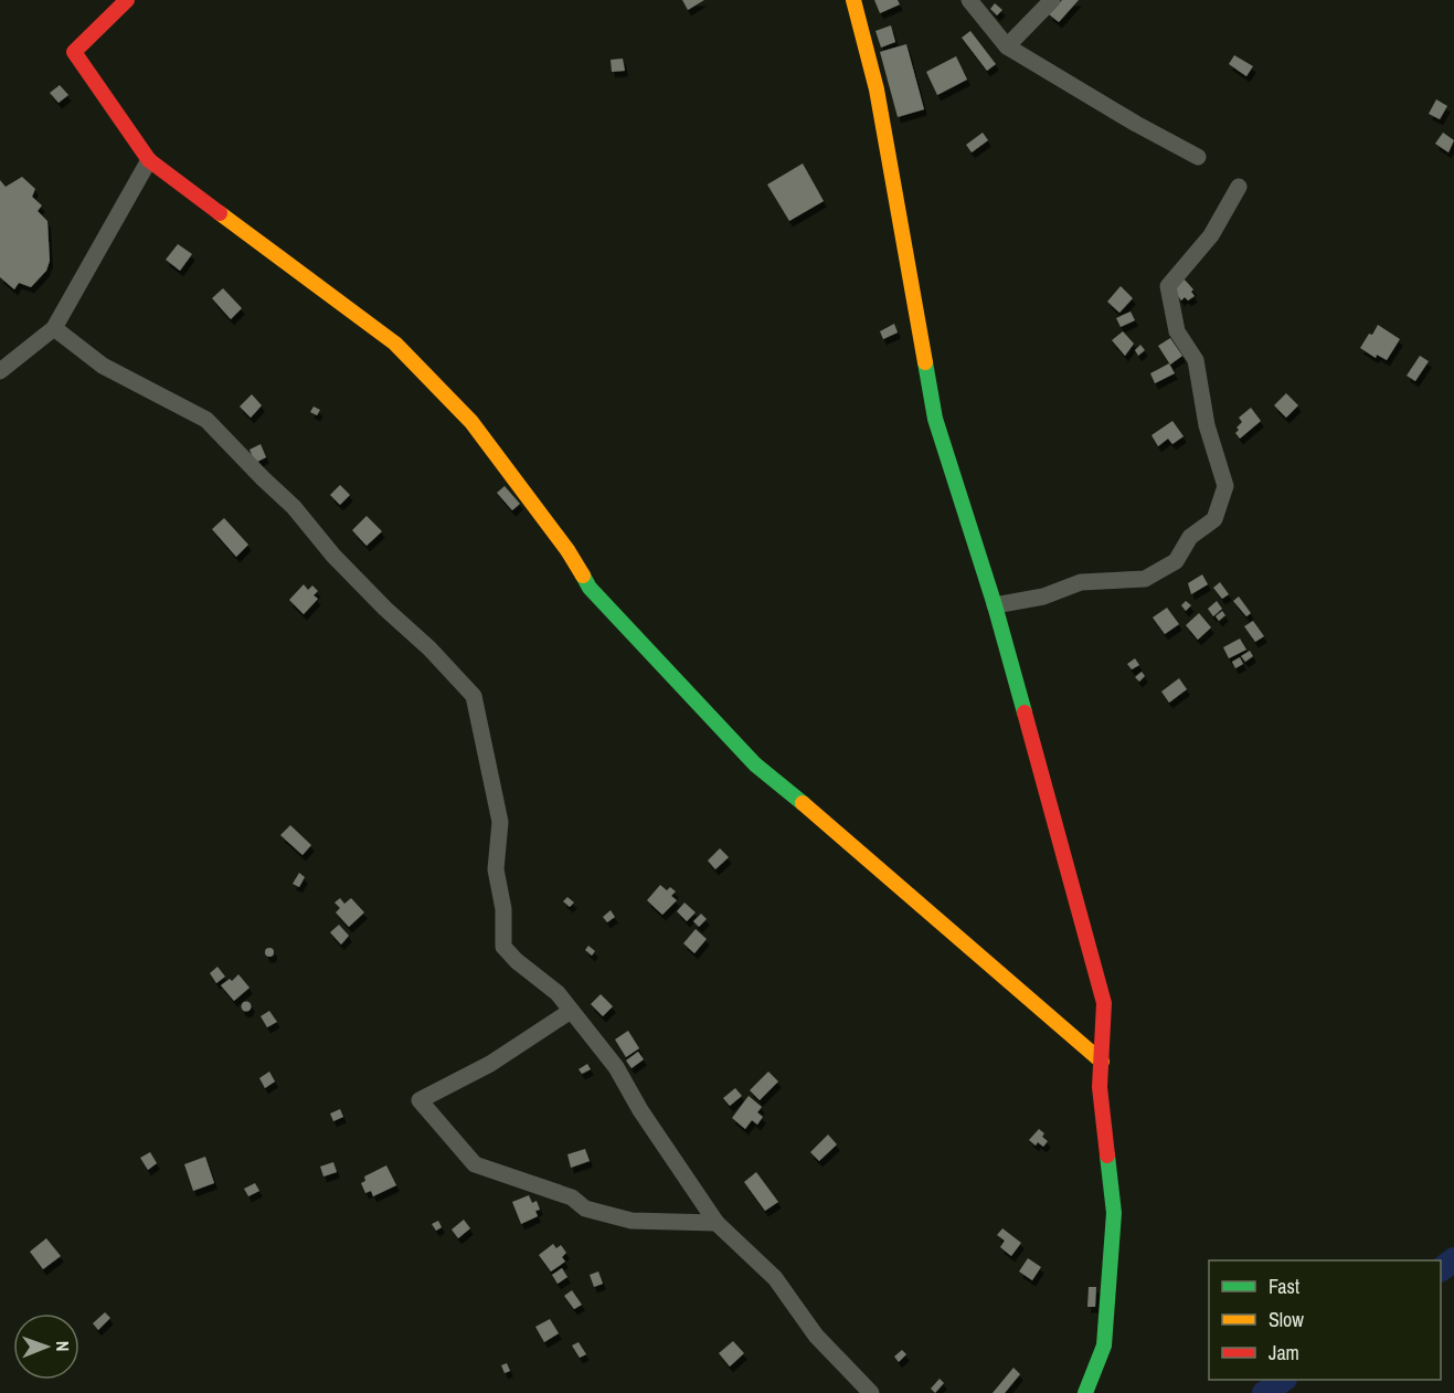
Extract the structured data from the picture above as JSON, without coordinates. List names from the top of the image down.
{
  "legend": ["Fast", "Slow", "Jam"],
  "north": "right"
}
